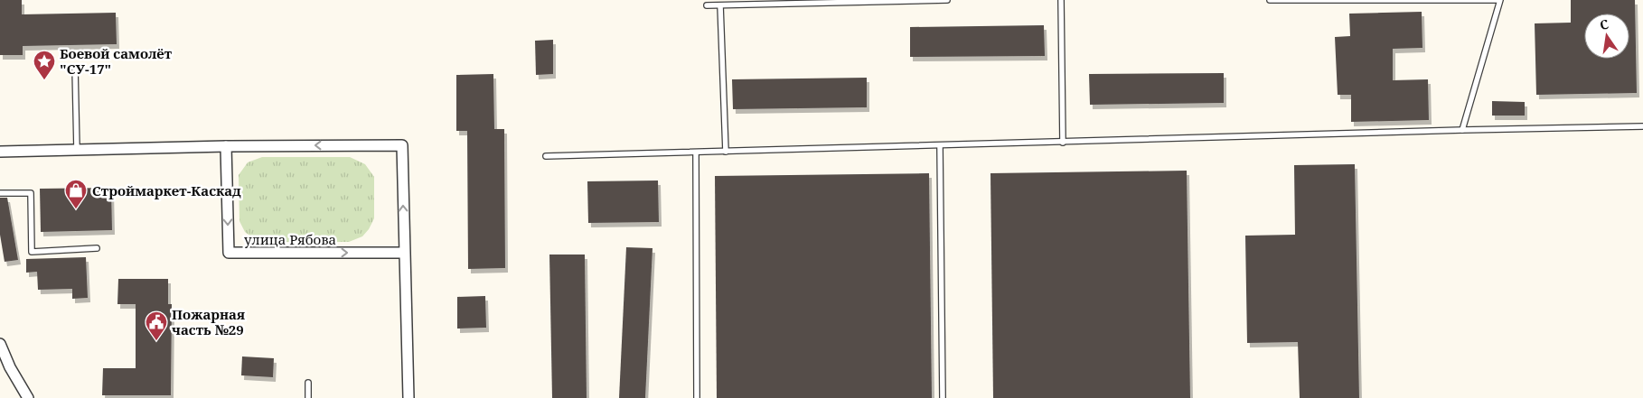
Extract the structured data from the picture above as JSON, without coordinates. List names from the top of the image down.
{
  "streets": {
    "street": ["улица Рябова"]
  },
  "places": {
    "place": ["Боевой самолёт \"СУ-17\""],
    "shop": ["Строймаркет-Каскад"],
    "public building": ["Пожарная часть №29"]
  },
  "north": "top"
}
